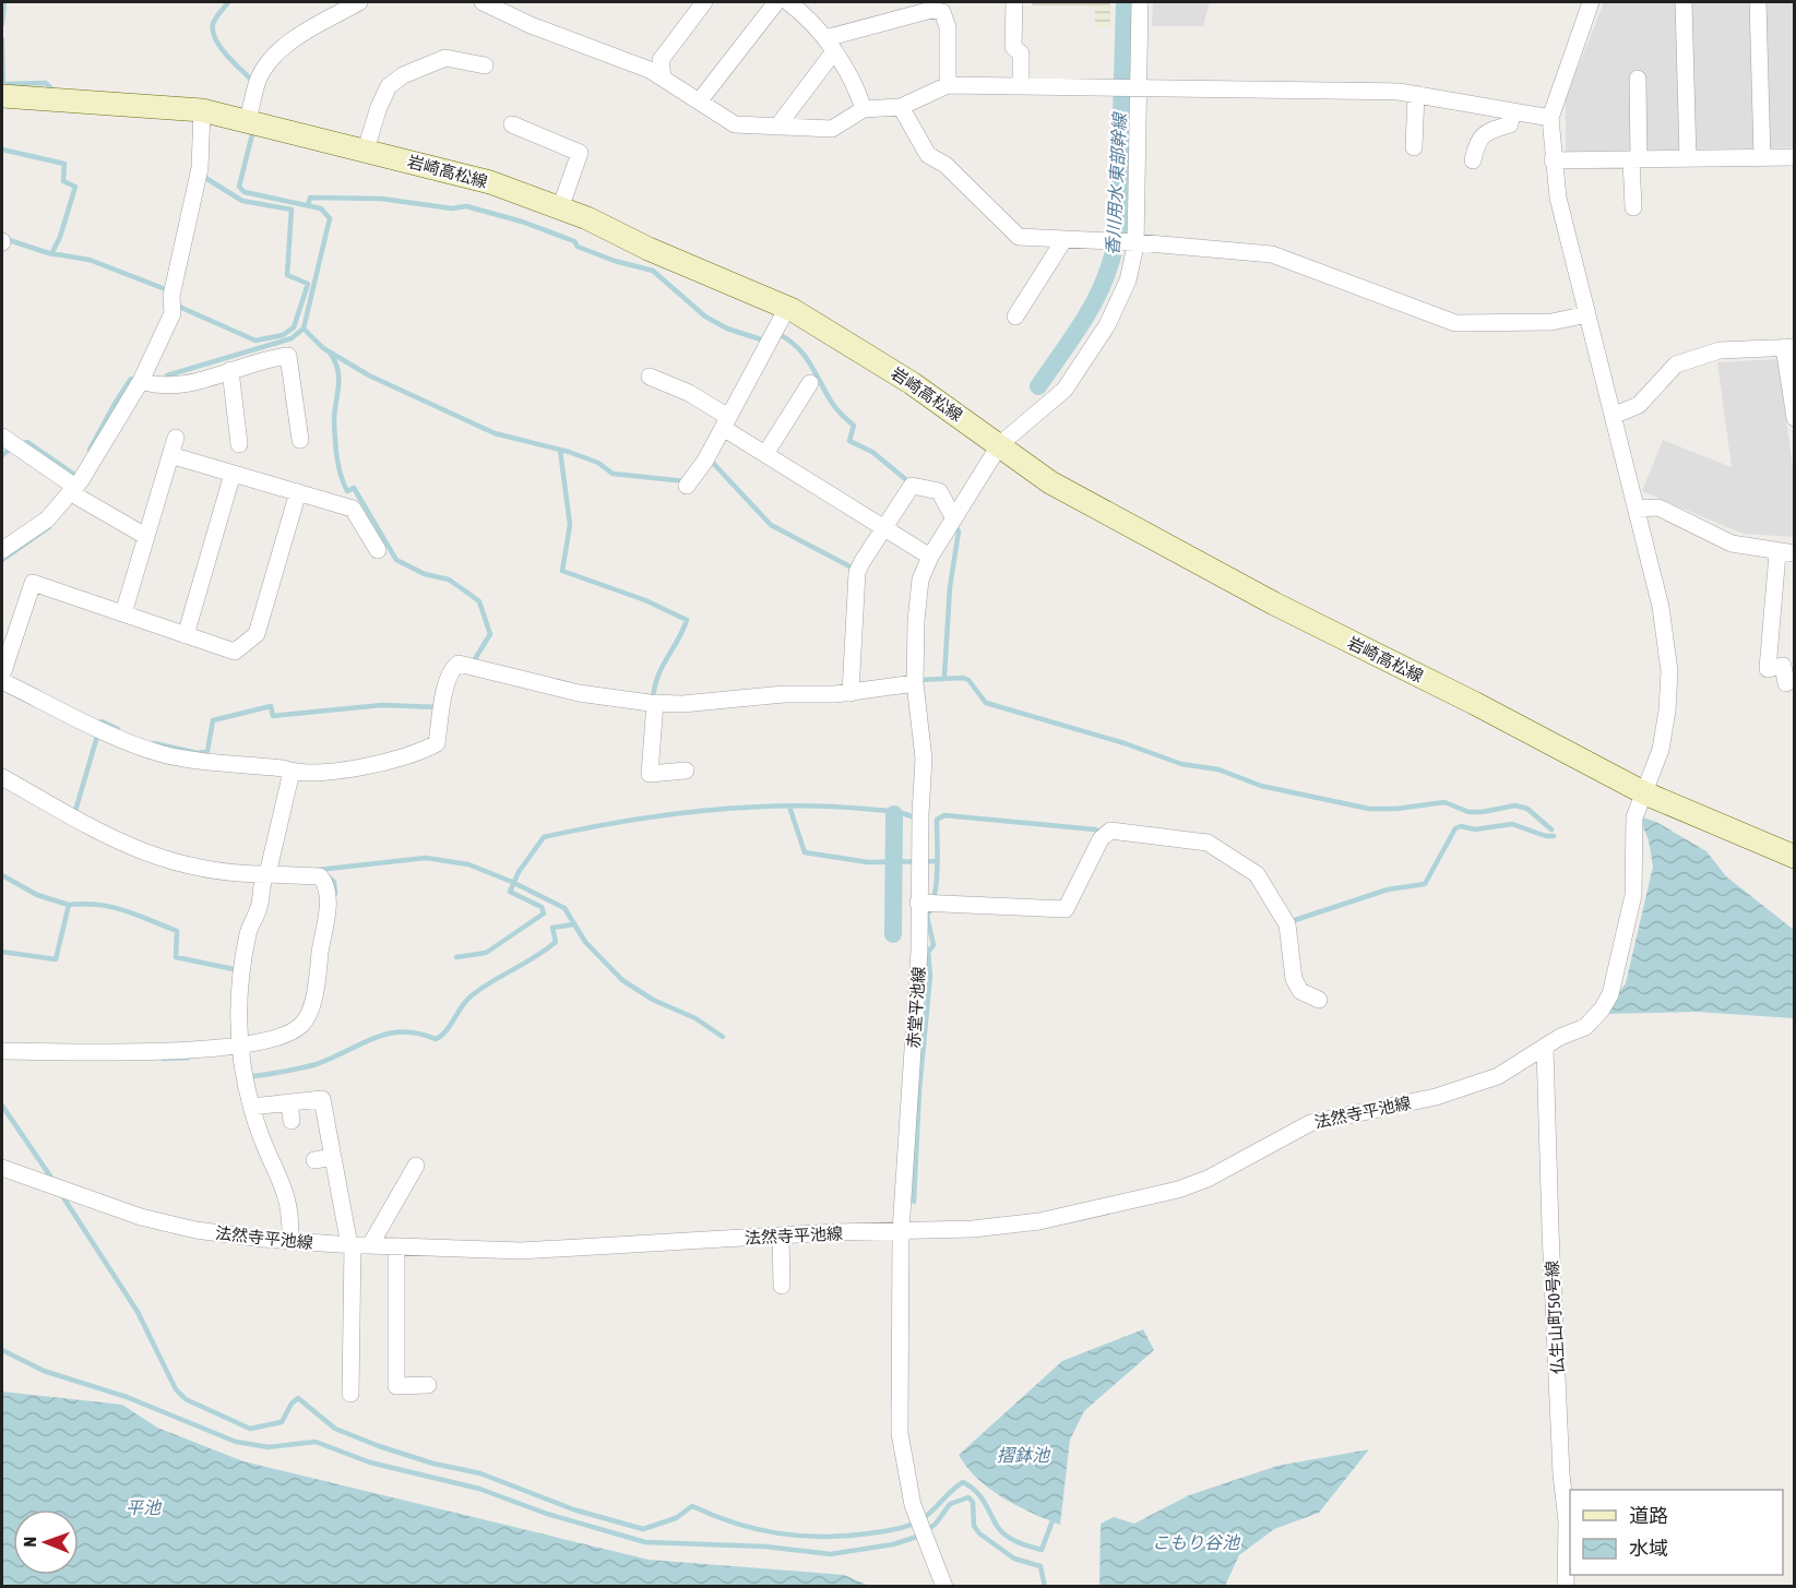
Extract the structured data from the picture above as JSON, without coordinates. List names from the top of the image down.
{
  "streets": {
    "main road": ["岩崎高松線"],
    "street": ["赤堂平池線", "法然寺平池線", "仏生山町50号線"]
  },
  "crossings": [
    ["岩崎高松線", "赤堂平池線"],
    ["岩崎高松線", "法然寺平池線"],
    ["赤堂平池線", "法然寺平池線"],
    ["法然寺平池線", "仏生山町50号線"]
  ],
  "water": [
    "香川用水 東部幹線",
    "摺鉢池",
    "平池",
    "こもり谷池"
  ],
  "legend": ["道路", "水域"],
  "north": "left"
}
